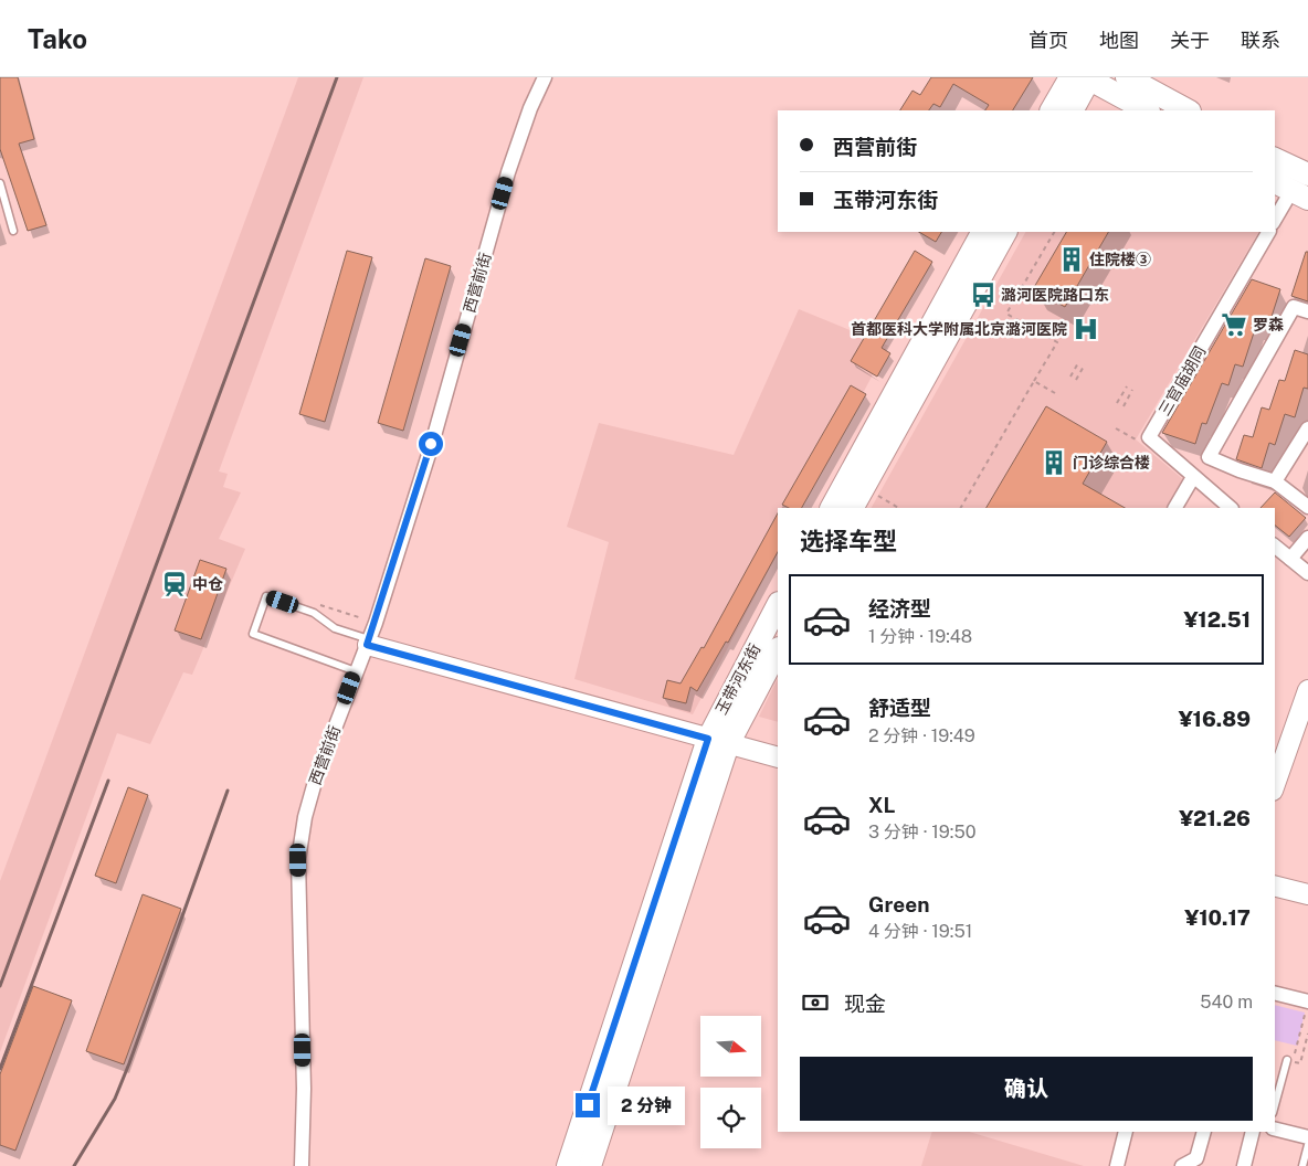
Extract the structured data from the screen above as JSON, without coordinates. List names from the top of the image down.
{
  "streets": {
    "main road": ["玉带河东街"],
    "street": ["西营前街", "三官庙胡同"]
  },
  "places": {
    "building": ["住院楼③", "门诊综合楼"],
    "bus stop": ["潞河医院路口东"],
    "supermarket": ["罗森"],
    "hospital": ["首都医科大学附属北京潞河医院"],
    "station": ["中仓"]
  },
  "north": "right",
  "page": {
    "header": "Tako",
    "nav": [
      "首页",
      "地图",
      "关于",
      "联系"
    ],
    "banner": ["西营前街", "玉带河东街"],
    "heading": "选择车型",
    "list": [
      {
        "name": "经济型",
        "note": "1 分钟 · 19:48",
        "value": "¥12.51"
      },
      {
        "name": "舒适型",
        "note": "2 分钟 · 19:49",
        "value": "¥16.89"
      },
      {
        "name": "XL",
        "note": "3 分钟 · 19:50",
        "value": "¥21.26"
      },
      {
        "name": "Green",
        "note": "4 分钟 · 19:51",
        "value": "¥10.17"
      }
    ],
    "pay": ["现金", "540 m"],
    "buttons": "确认",
    "bubble": "2 分钟"
  }
}
